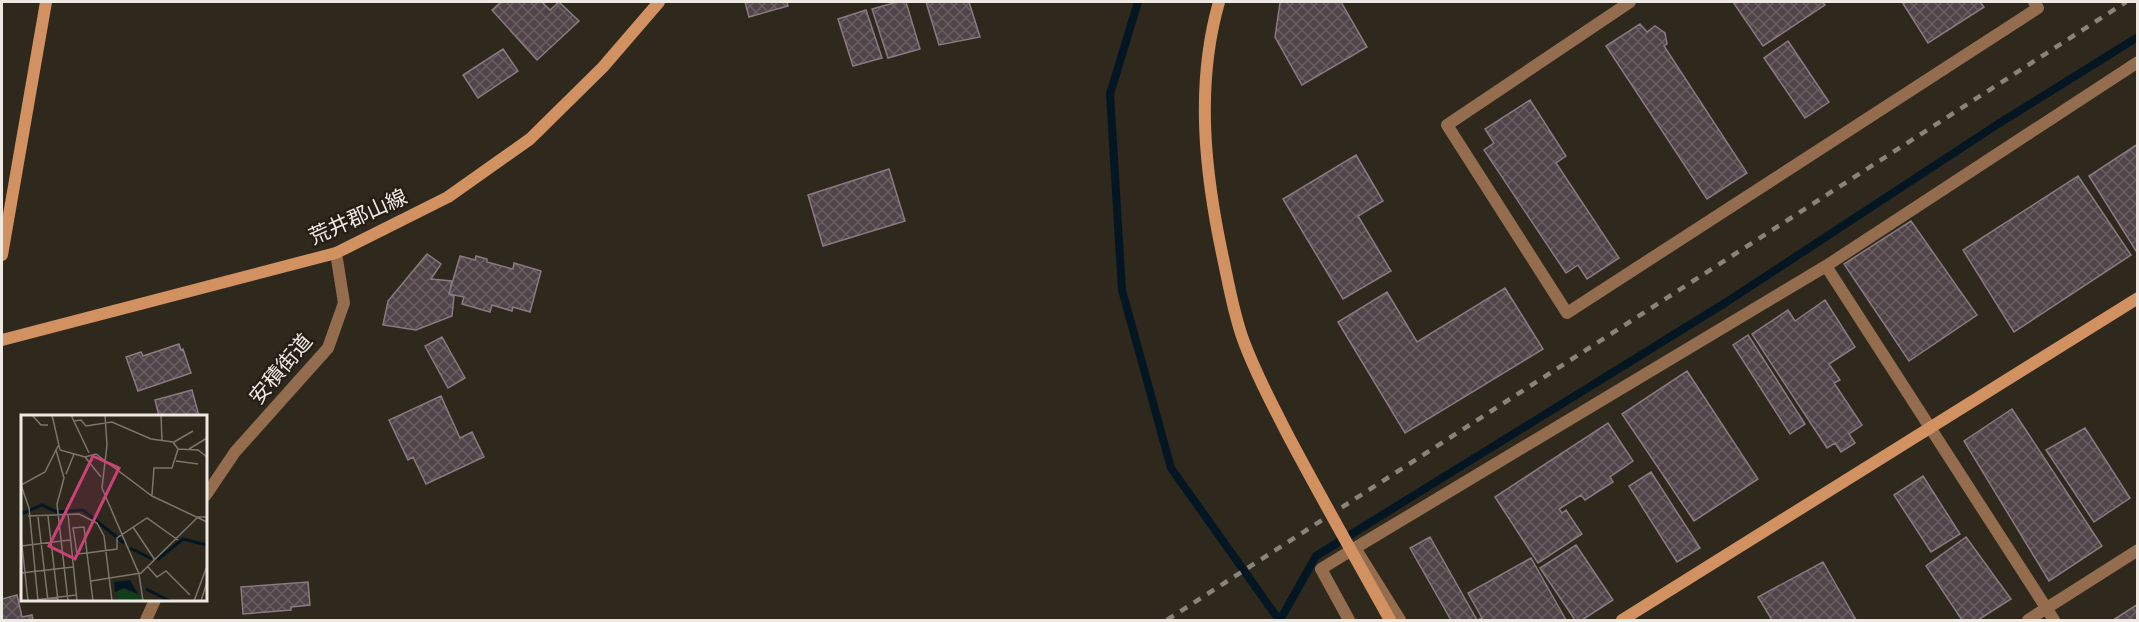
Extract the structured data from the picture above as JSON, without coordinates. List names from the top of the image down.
{
  "streets": {
    "street": ["荒井郡山線", "安積街道"]
  },
  "crossings": [
    ["荒井郡山線", "安積街道"]
  ]
}
